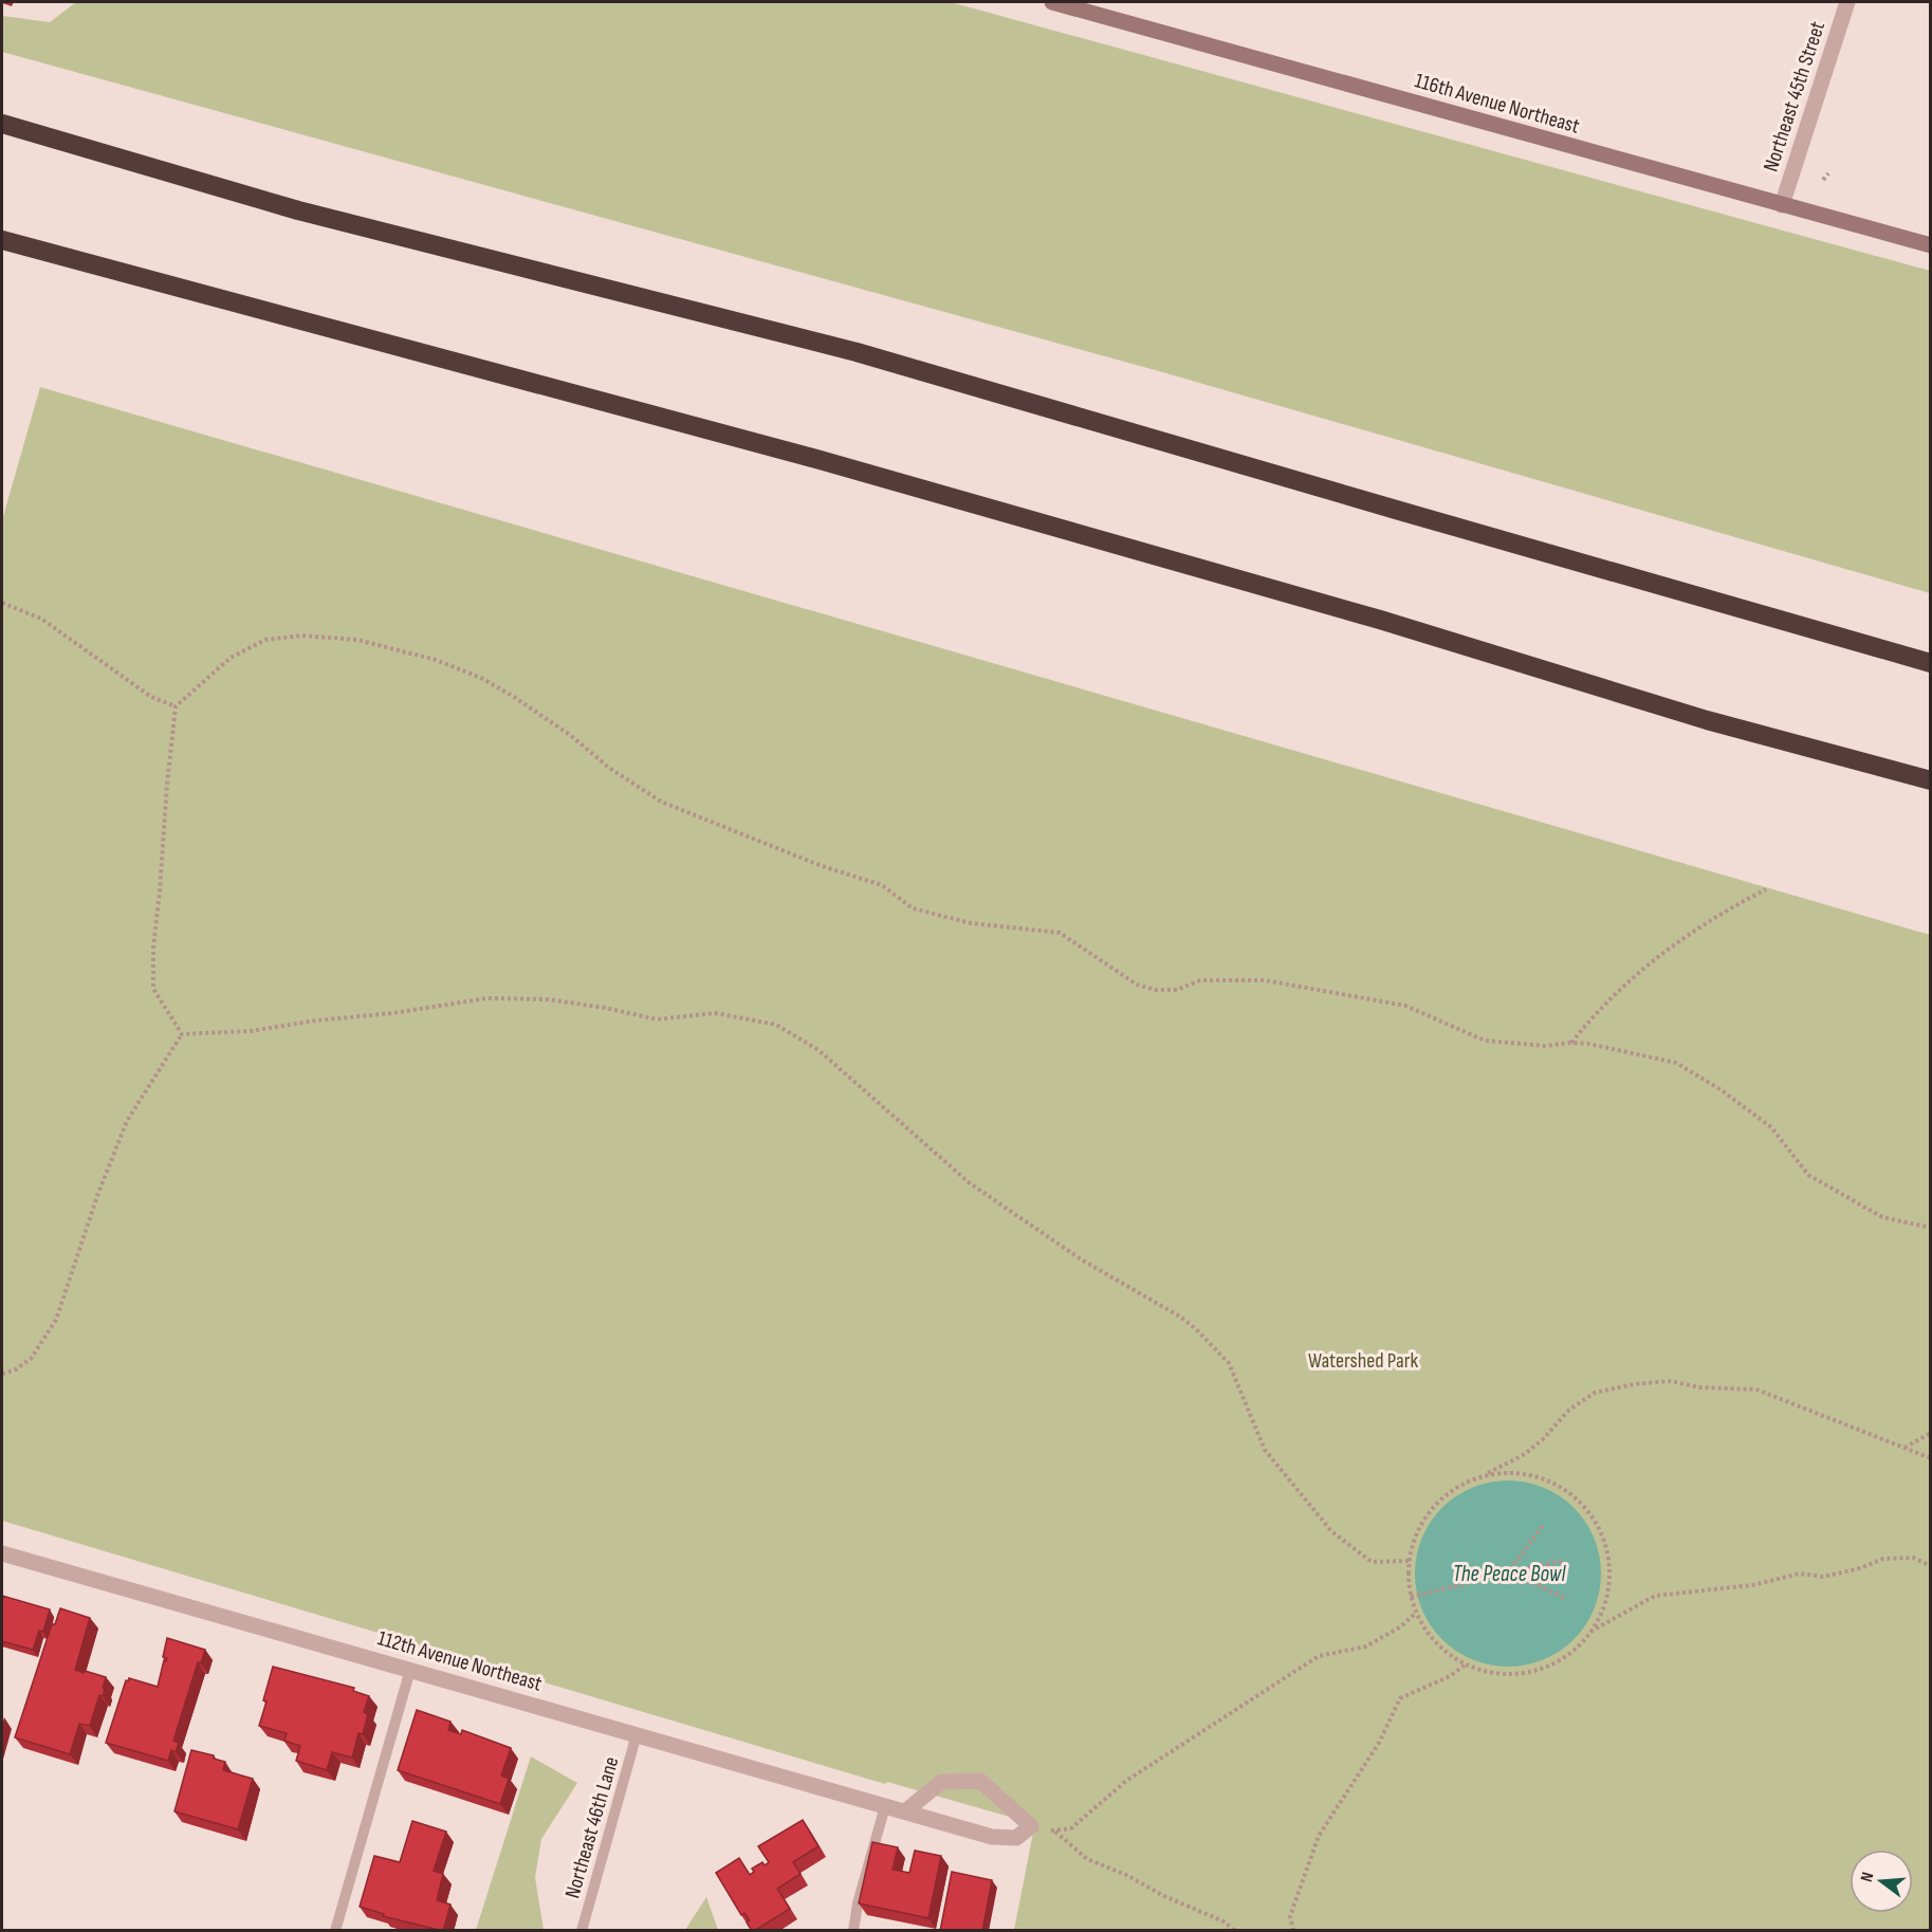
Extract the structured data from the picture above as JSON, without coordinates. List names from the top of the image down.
{
  "streets": {
    "street": ["Northeast 45th Street", "116th Avenue Northeast", "112th Avenue Northeast"],
    "lane": ["Northeast 46th Lane"]
  },
  "crossings": [
    ["Northeast 45th Street", "116th Avenue Northeast"],
    ["112th Avenue Northeast", "Northeast 46th Lane"]
  ],
  "water": ["The Peace Bowl"],
  "parks": ["Watershed Park"],
  "north": "left"
}
